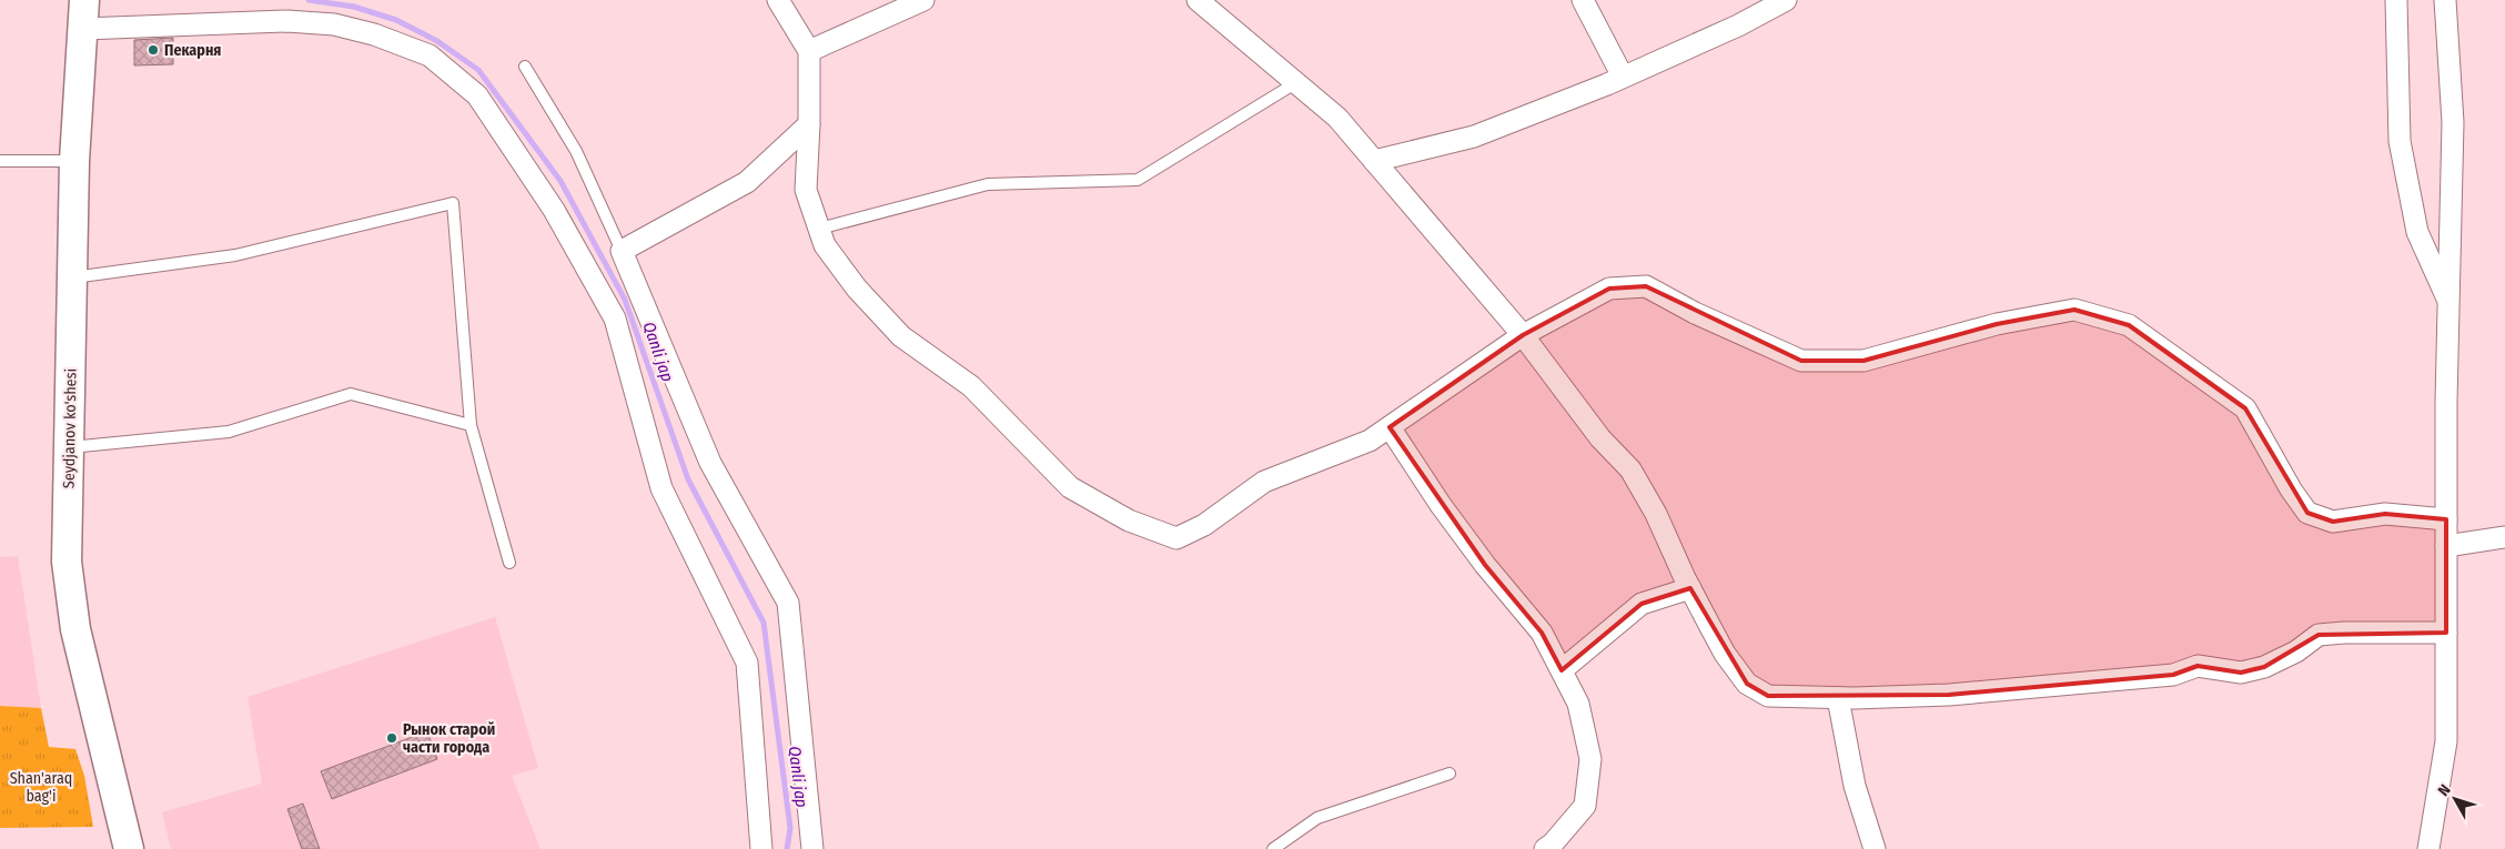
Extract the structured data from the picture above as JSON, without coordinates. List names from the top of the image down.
{
  "streets": {
    "main road": ["Seydjanov ko'shesi"]
  },
  "water": ["Qanli jap"],
  "parks": ["Shan'araq bag'i"],
  "places": ["Пекарня", "Рынок старой части города"],
  "north": "top left"
}
